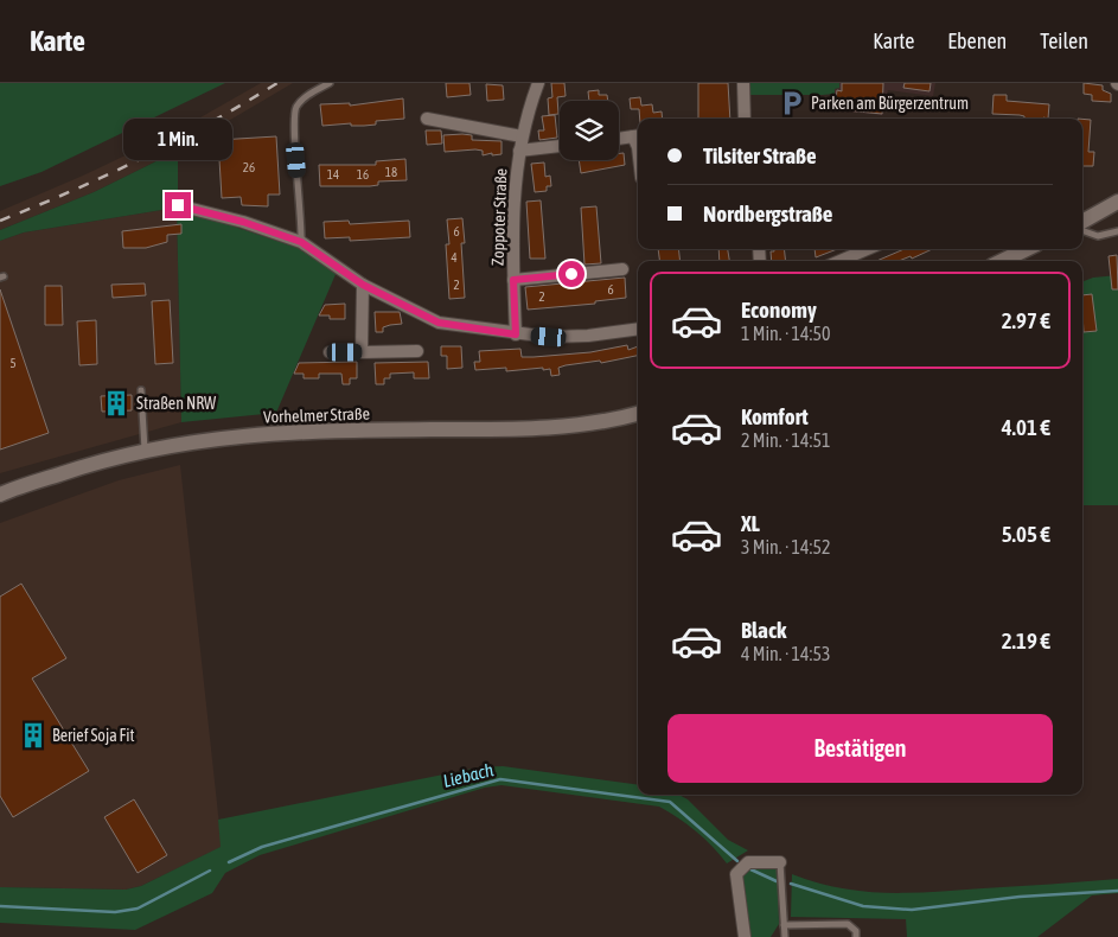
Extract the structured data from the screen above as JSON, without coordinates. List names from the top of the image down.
{
  "streets": {
    "main road": ["Vorhelmer Straße"],
    "street": ["Zoppoter Straße"]
  },
  "water": ["Liebach"],
  "places": {
    "parking": ["Parken am Bürgerzentrum"],
    "building": ["Straßen NRW", "Berief Soja Fit"]
  },
  "house_numbers": [
    "26",
    "18",
    "14",
    "16",
    "6",
    "4",
    "2",
    "6",
    "2",
    "5"
  ],
  "page": {
    "header": "Karte",
    "nav": ["Karte", "Ebenen", "Teilen"],
    "bubble": "1 Min.",
    "banner": ["Tilsiter Straße", "Nordbergstraße"],
    "list": [
      {
        "name": "Economy",
        "note": "1 Min. · 14:50",
        "value": "2.97 €"
      },
      {
        "name": "Komfort",
        "note": "2 Min. · 14:51",
        "value": "4.01 €"
      },
      {
        "name": "XL",
        "note": "3 Min. · 14:52",
        "value": "5.05 €"
      },
      {
        "name": "Black",
        "note": "4 Min. · 14:53",
        "value": "2.19 €"
      }
    ],
    "buttons": "Bestätigen"
  }
}
